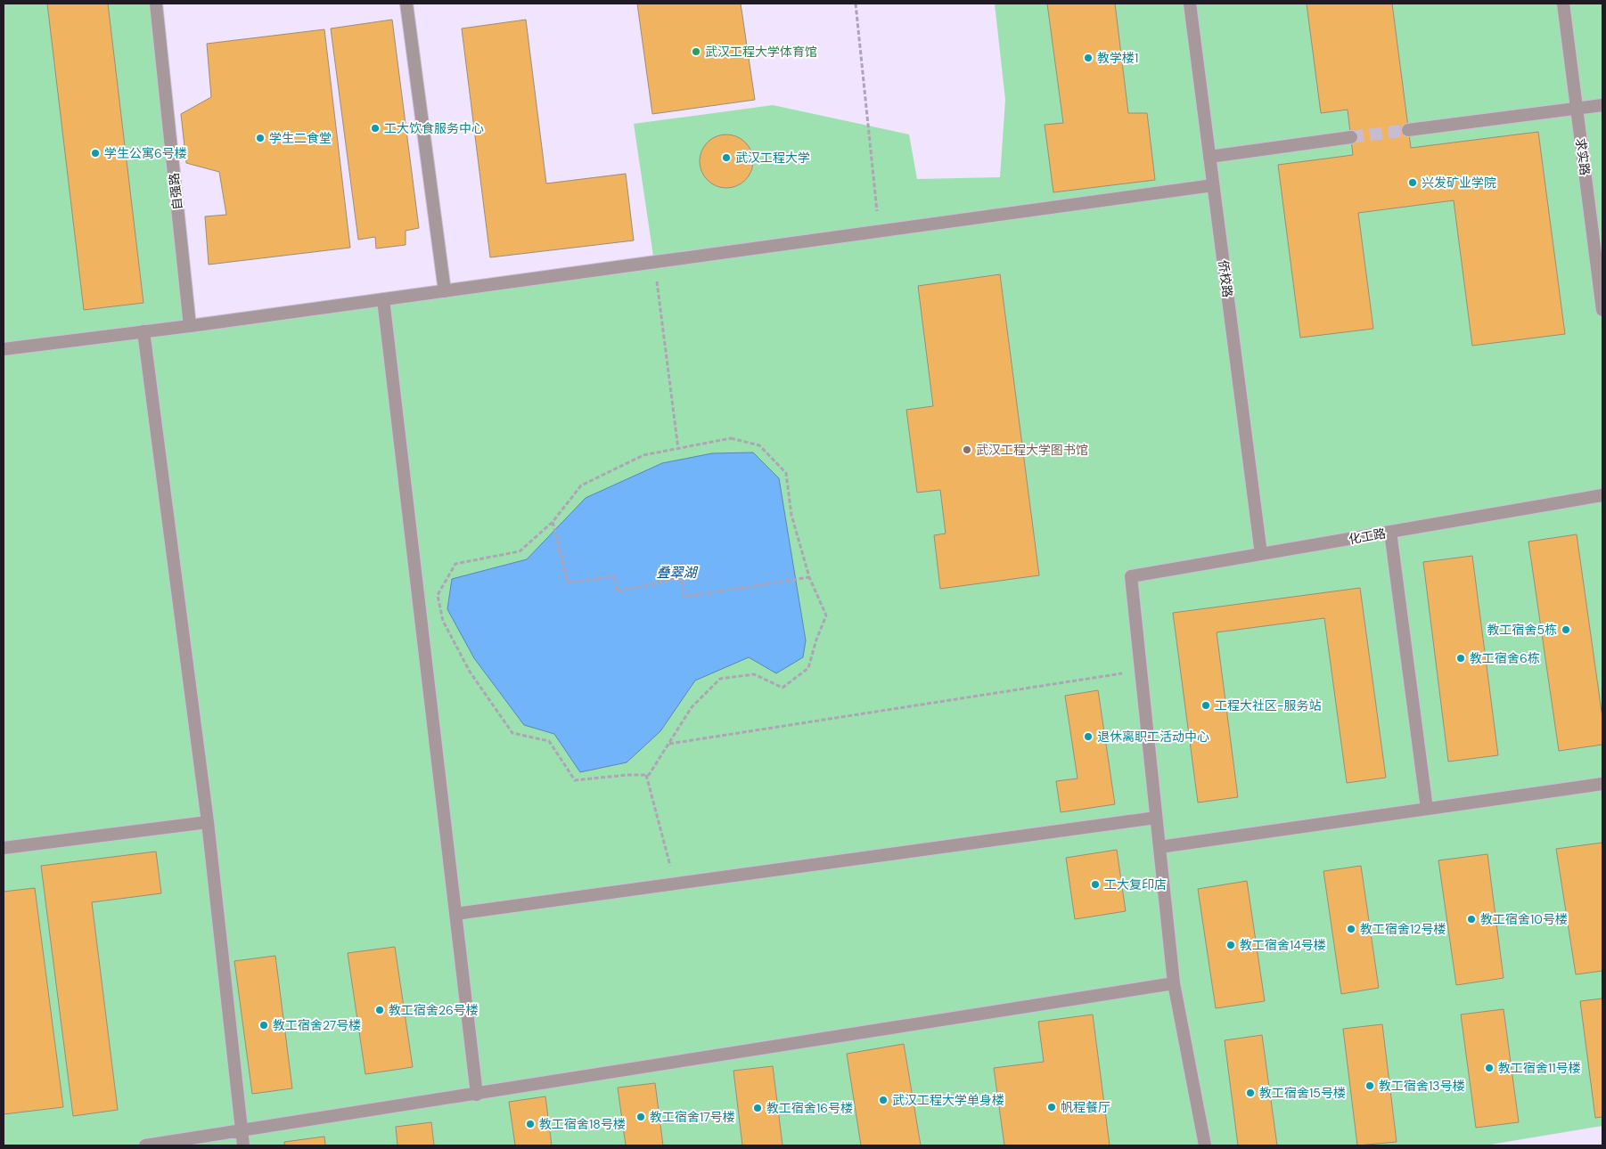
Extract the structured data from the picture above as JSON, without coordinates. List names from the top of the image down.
{
  "streets": {
    "street": [
      "求实路",
      "自强路",
      "侨校路",
      "化工路"
    ]
  },
  "crossings": [
    ["侨校路", "化工路"]
  ],
  "water": ["叠翠湖"],
  "places": [
    "武汉工程大学体育馆",
    "教学楼1",
    "工大饮食服务中心",
    "学生二食堂",
    "学生公寓6号楼",
    "武汉工程大学",
    "兴发矿业学院",
    "武汉工程大学图书馆",
    "教工宿舍5栋",
    "教工宿舍6栋",
    "工程大社区-服务站",
    "退休离职工活动中心",
    "工大复印店",
    "教工宿舍10号楼",
    "教工宿舍12号楼",
    "教工宿舍14号楼",
    "教工宿舍26号楼",
    "教工宿舍27号楼",
    "教工宿舍11号楼",
    "教工宿舍13号楼",
    "教工宿舍15号楼",
    "武汉工程大学单身楼",
    "帆程餐厅",
    "教工宿舍16号楼",
    "教工宿舍17号楼",
    "教工宿舍18号楼"
  ]
}
